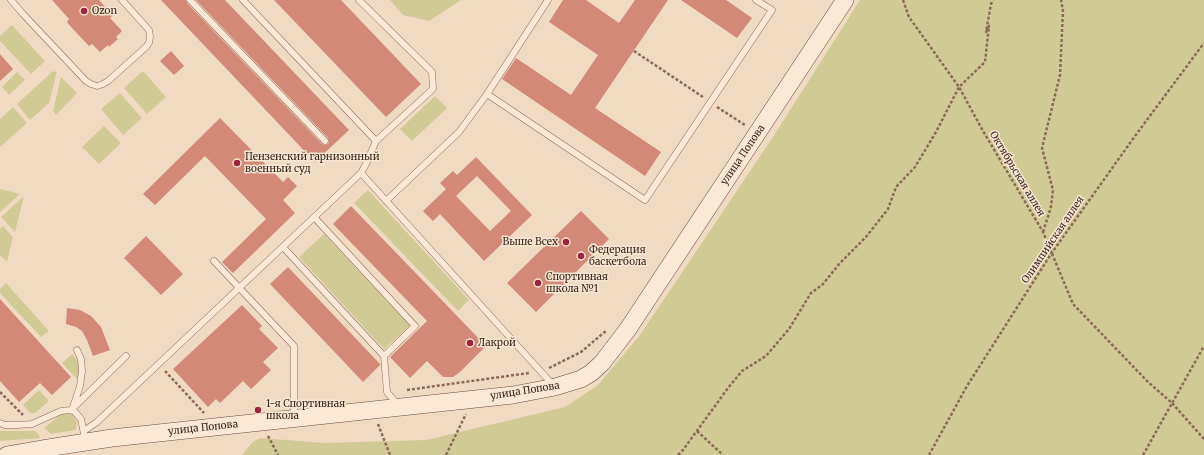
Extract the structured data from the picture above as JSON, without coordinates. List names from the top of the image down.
{
  "streets": {
    "street": ["улица Попова"],
    "path": ["Октябрьская аллея", "Олимпийская аллея"]
  },
  "crossings": [
    ["Октябрьская аллея", "Олимпийская аллея"]
  ],
  "places": [
    "Ozon",
    "Пензенский гарнизонный военный суд",
    "Выше Всех",
    "Федерация баскетбола",
    "Спортивная школа №1",
    "Лакрой",
    "1-я Спортивная школа"
  ]
}
